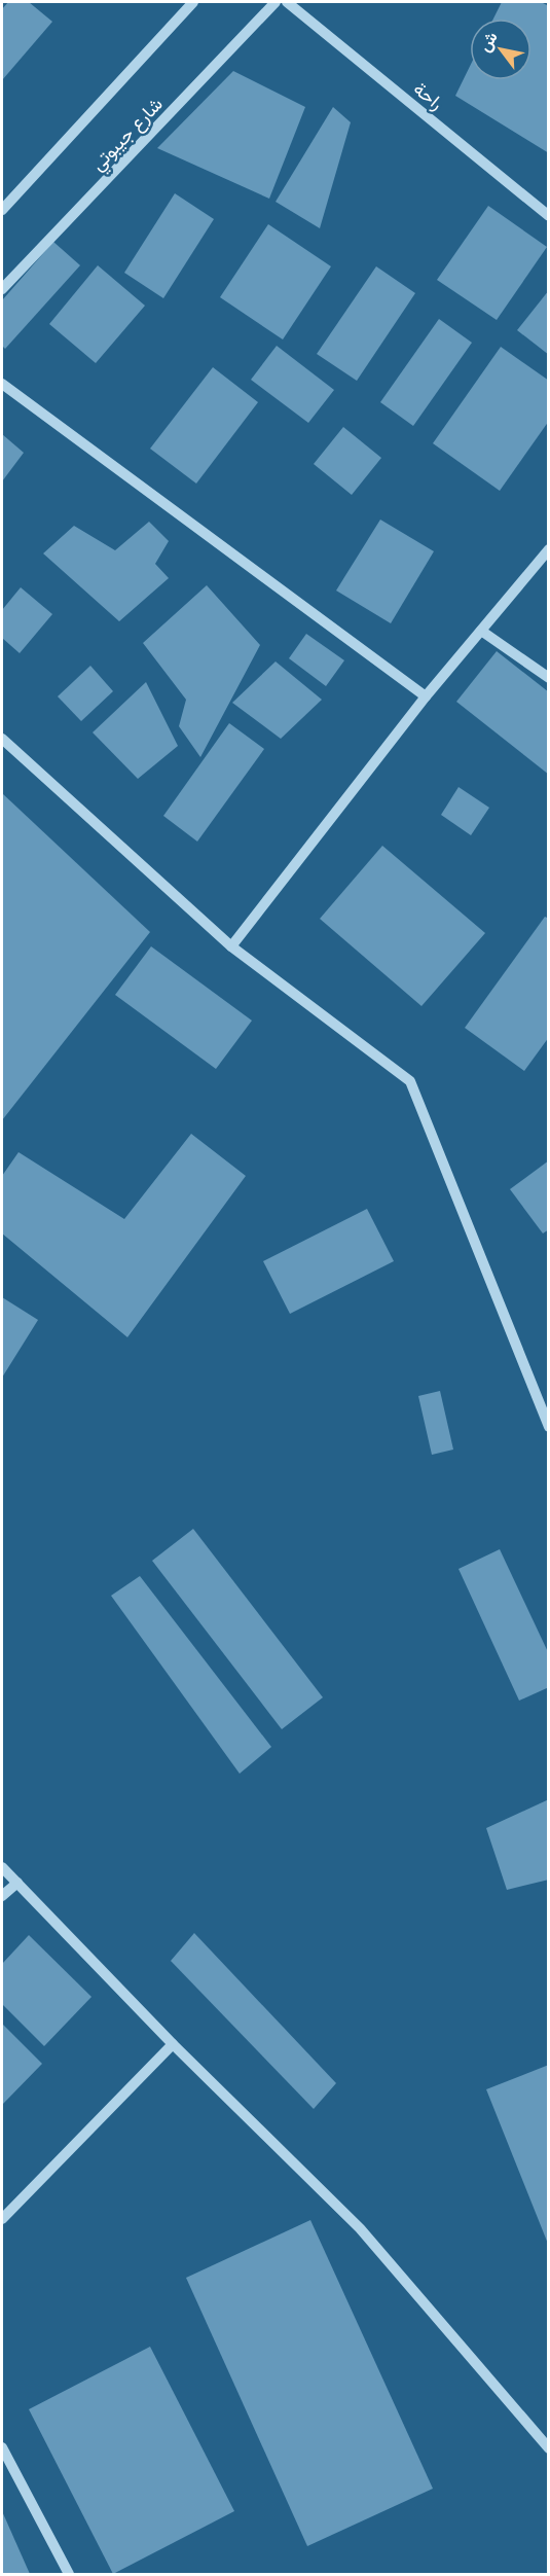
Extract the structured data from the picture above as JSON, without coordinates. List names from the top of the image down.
{
  "streets": {
    "street": ["راحة", "شارع جيبوتي"]
  },
  "north": "top left"
}
